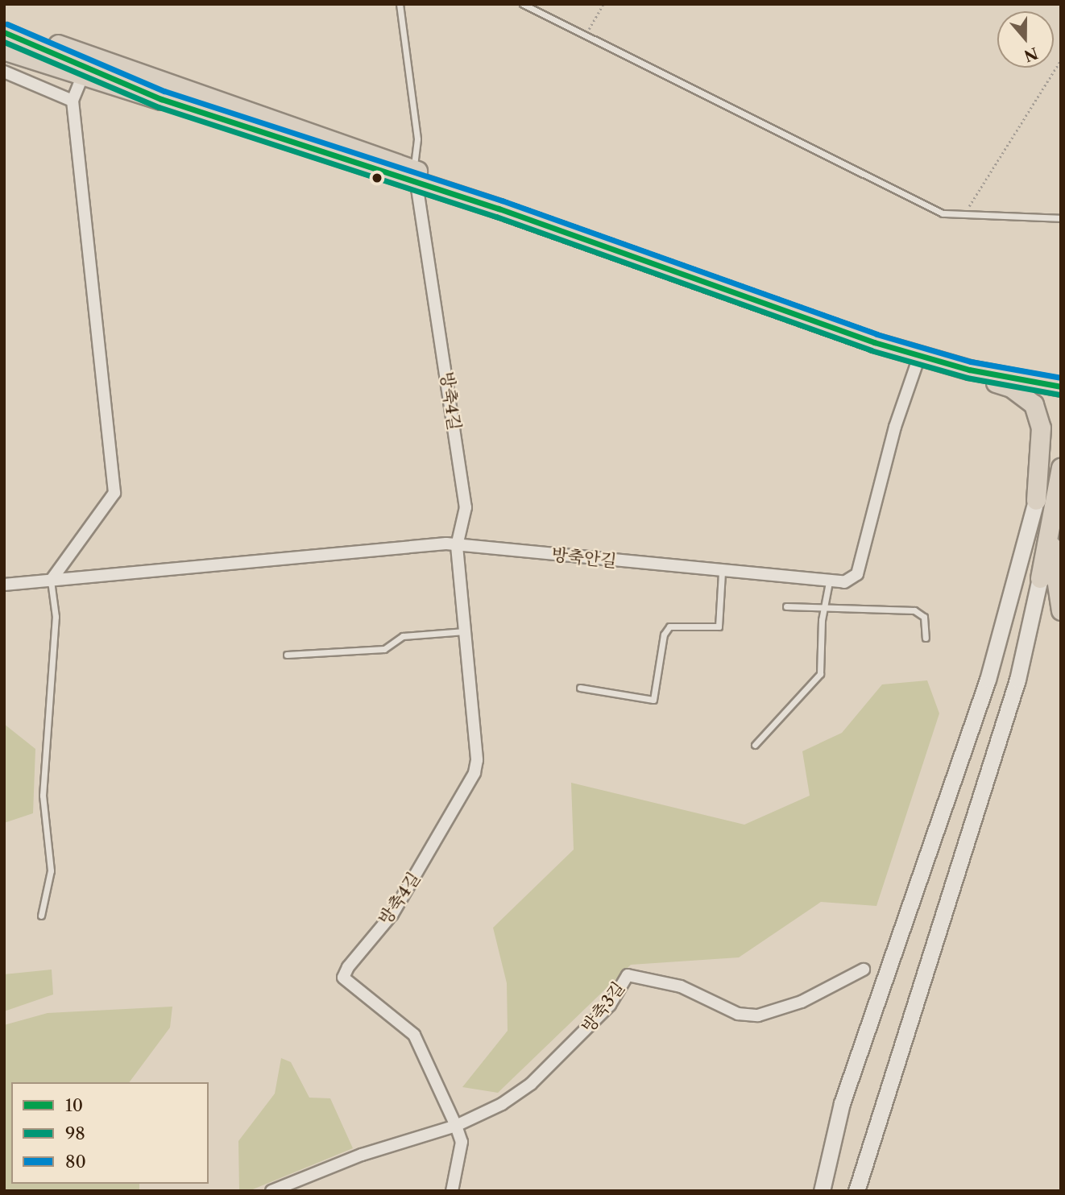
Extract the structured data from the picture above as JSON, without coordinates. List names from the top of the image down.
{
  "streets": {
    "street": ["방축4길", "방축안길", "방축3길"]
  },
  "crossings": [
    ["방축4길", "방축안길"],
    ["방축4길", "방축3길"]
  ],
  "lines": ["transit line 80", "transit line 10", "transit line 98"],
  "legend": ["10", "98", "80"],
  "north": "bottom"
}
